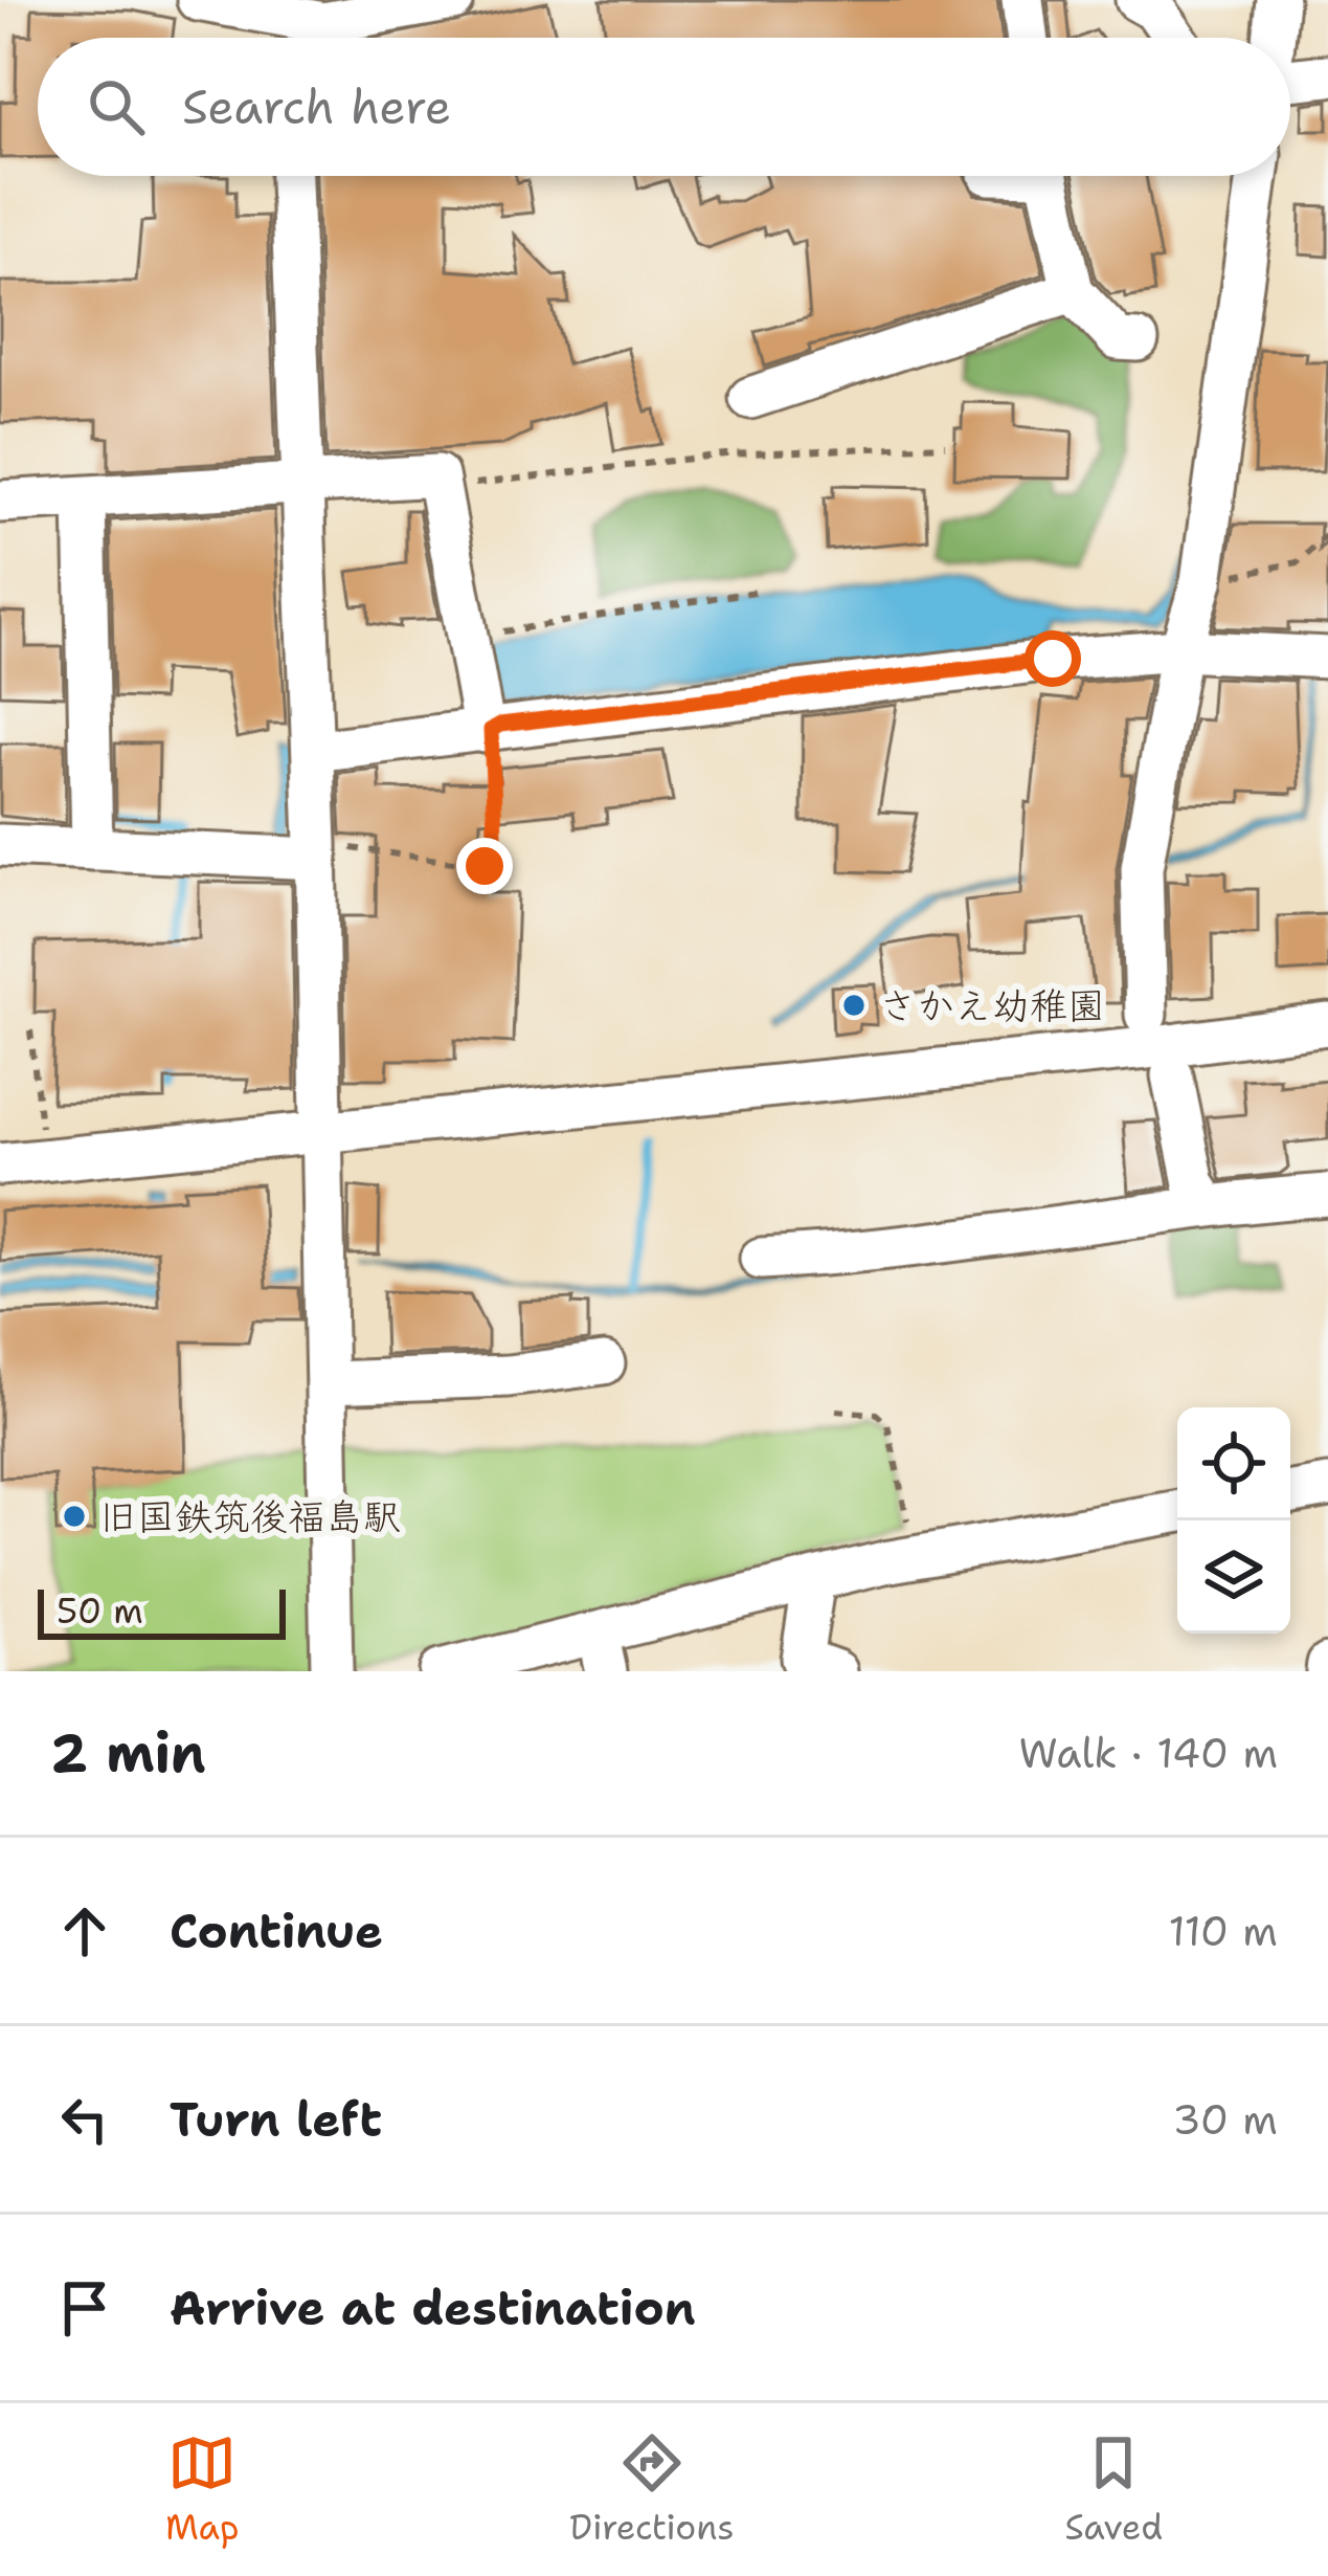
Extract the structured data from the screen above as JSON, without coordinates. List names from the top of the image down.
{
  "places": ["さかえ幼稚園", "旧国鉄筑後福島駅"],
  "scale_bar": "50 m",
  "page": {
    "search": "Search here",
    "scale": "50 m",
    "heading": ["2 min", "Walk · 140 m"],
    "list": [
      ["Continue", "110 m"],
      ["Turn left", "30 m"],
      "Arrive at destination"
    ],
    "nav": ["Map", "Directions", "Saved"]
  }
}
